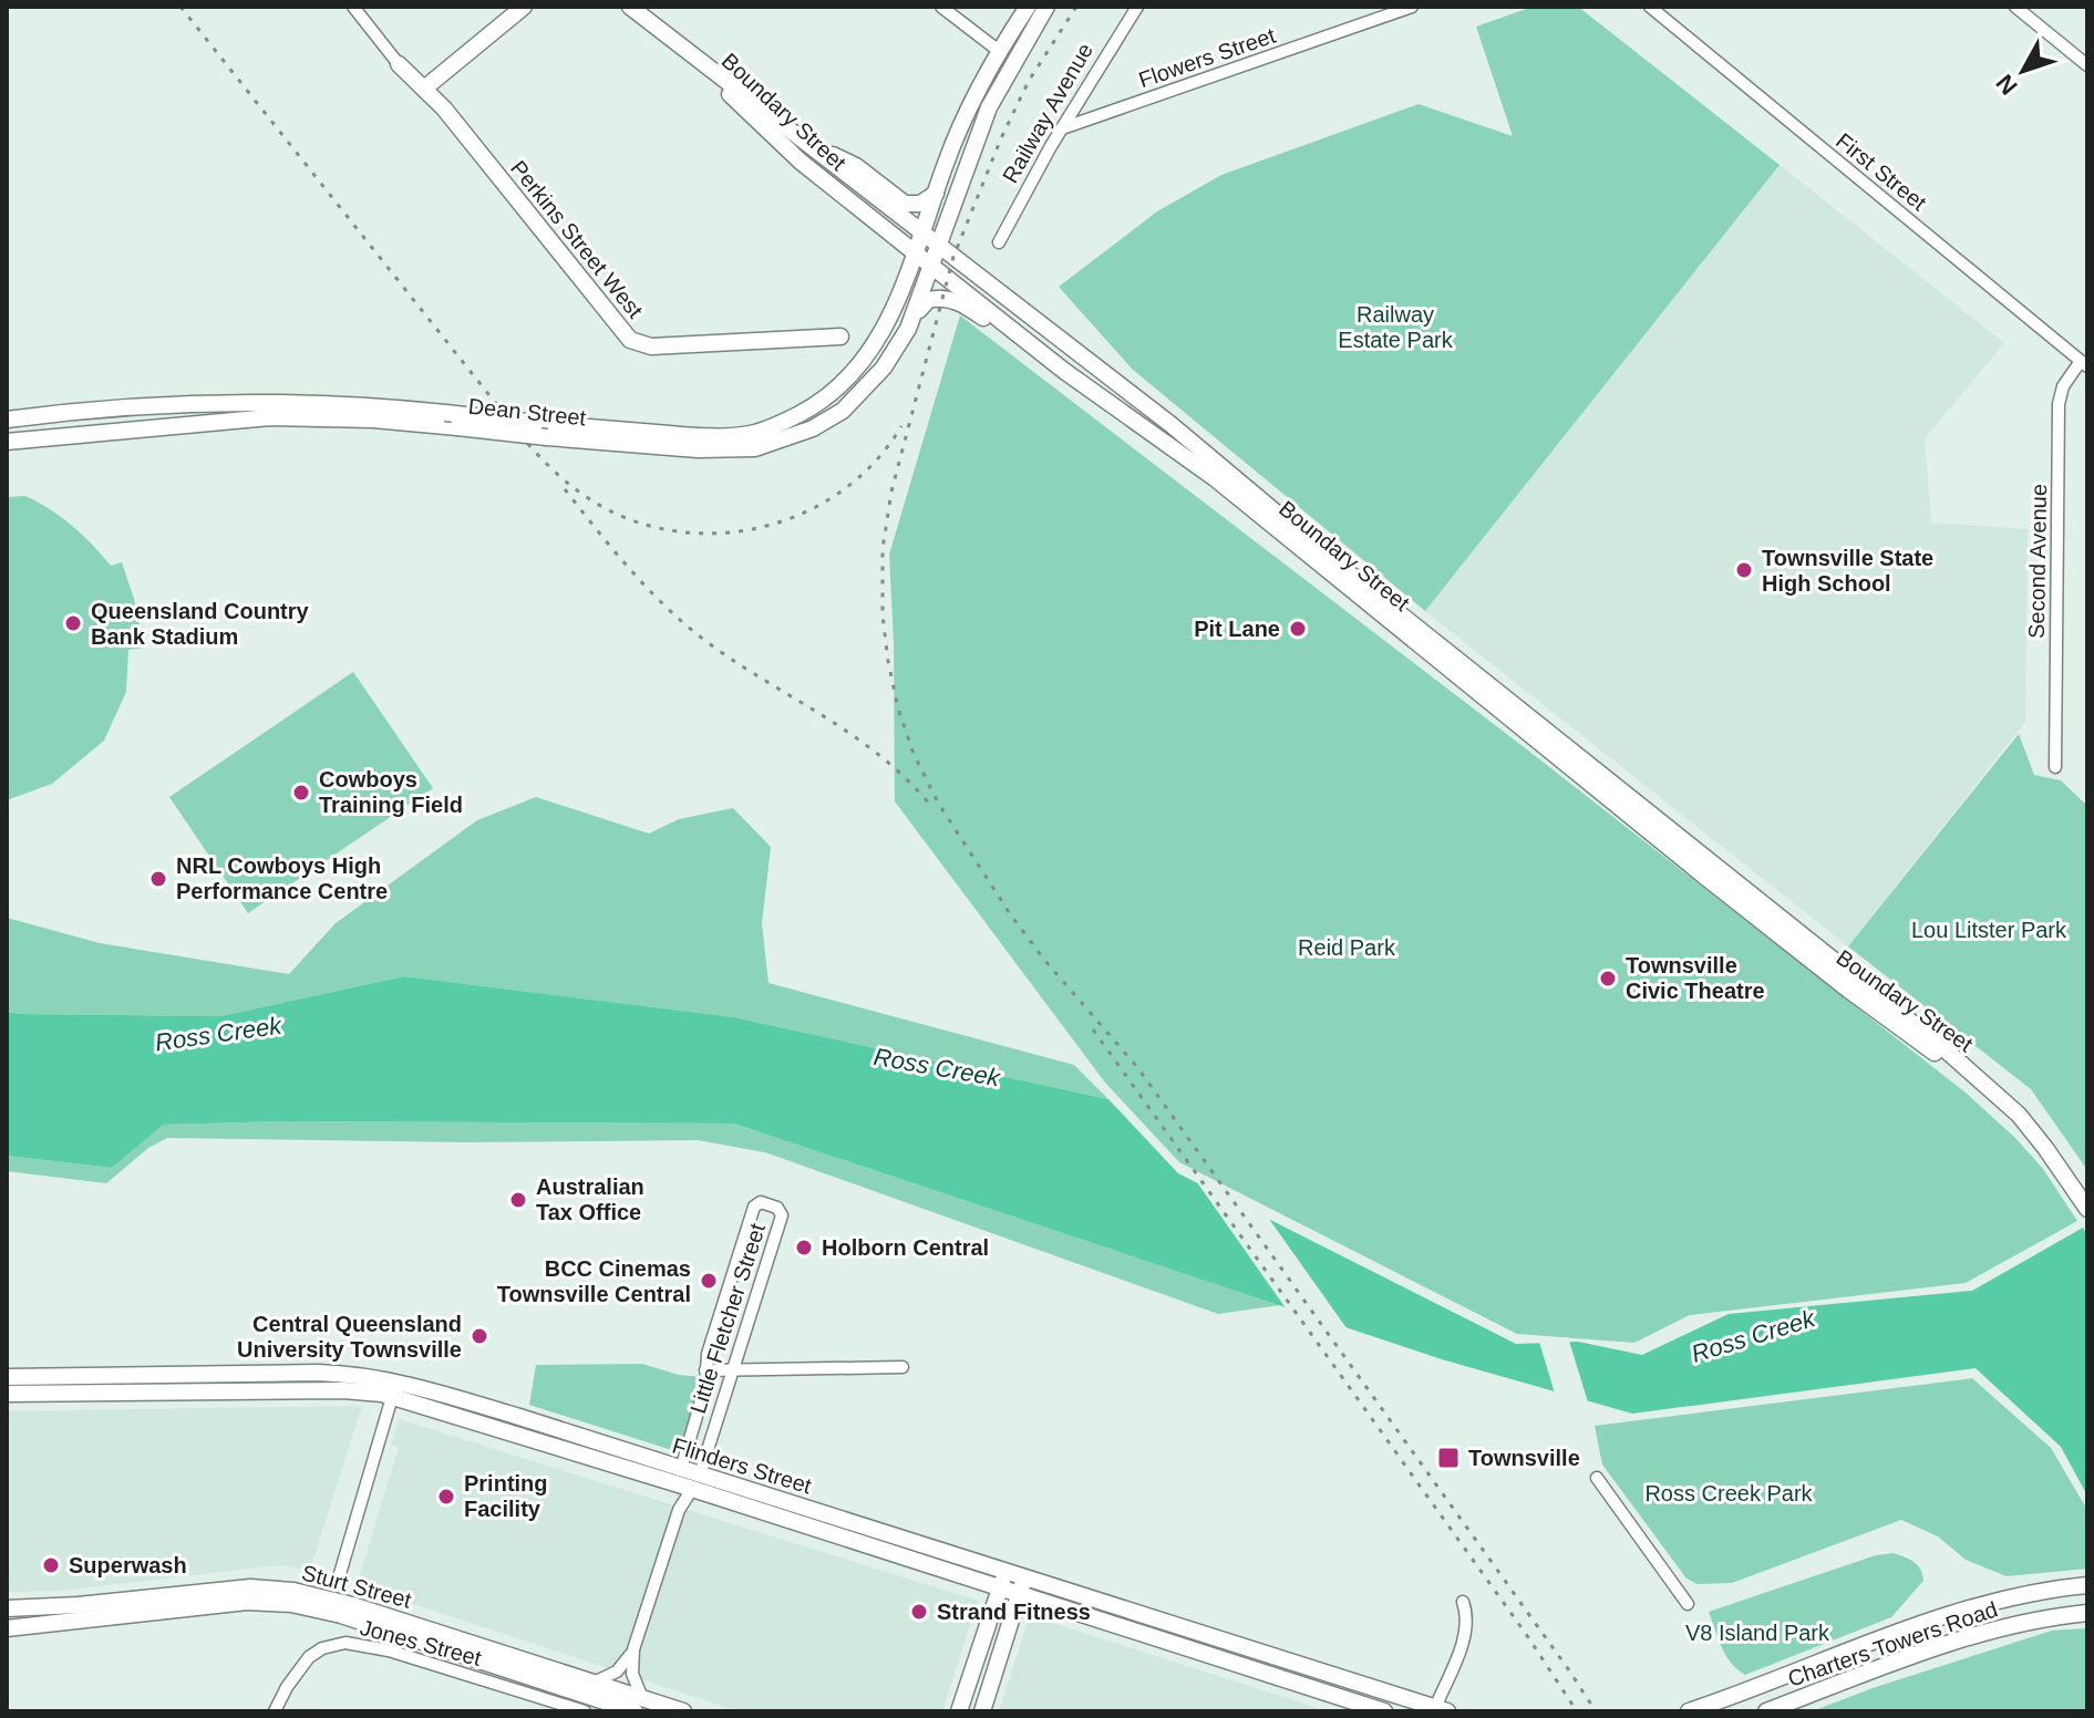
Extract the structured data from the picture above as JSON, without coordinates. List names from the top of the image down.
{
  "streets": {
    "main road": [
      "Boundary Street",
      "Railway Avenue",
      "Perkins Street West",
      "Dean Street",
      "Flinders Street",
      "Sturt Street",
      "Charters Towers Road"
    ],
    "street": [
      "Flowers Street",
      "First Street",
      "Second Avenue",
      "Little Fletcher Street",
      "Jones Street"
    ]
  },
  "crossings": [
    ["Flowers Street", "Railway Avenue"],
    ["Boundary Street", "Railway Avenue"],
    ["Boundary Street", "Dean Street"],
    ["Railway Avenue", "Dean Street"],
    ["First Street", "Second Avenue"],
    ["Little Fletcher Street", "Flinders Street"]
  ],
  "water": ["Ross Creek"],
  "parks": [
    "Railway Estate Park",
    "Lou Litster Park",
    "Reid Park",
    "Ross Creek Park",
    "V8 Island Park"
  ],
  "places": {
    "other": [
      "Townsville State High School",
      "Queensland Country Bank Stadium",
      "Pit Lane",
      "Cowboys Training Field",
      "NRL Cowboys High Performance Centre",
      "Townsville Civic Theatre",
      "Australian Tax Office",
      "Holborn Central",
      "BCC Cinemas Townsville Central",
      "Central Queensland University Townsville",
      "Printing Facility",
      "Superwash",
      "Strand Fitness"
    ],
    "transit": ["Townsville"]
  },
  "north": "bottom left"
}
